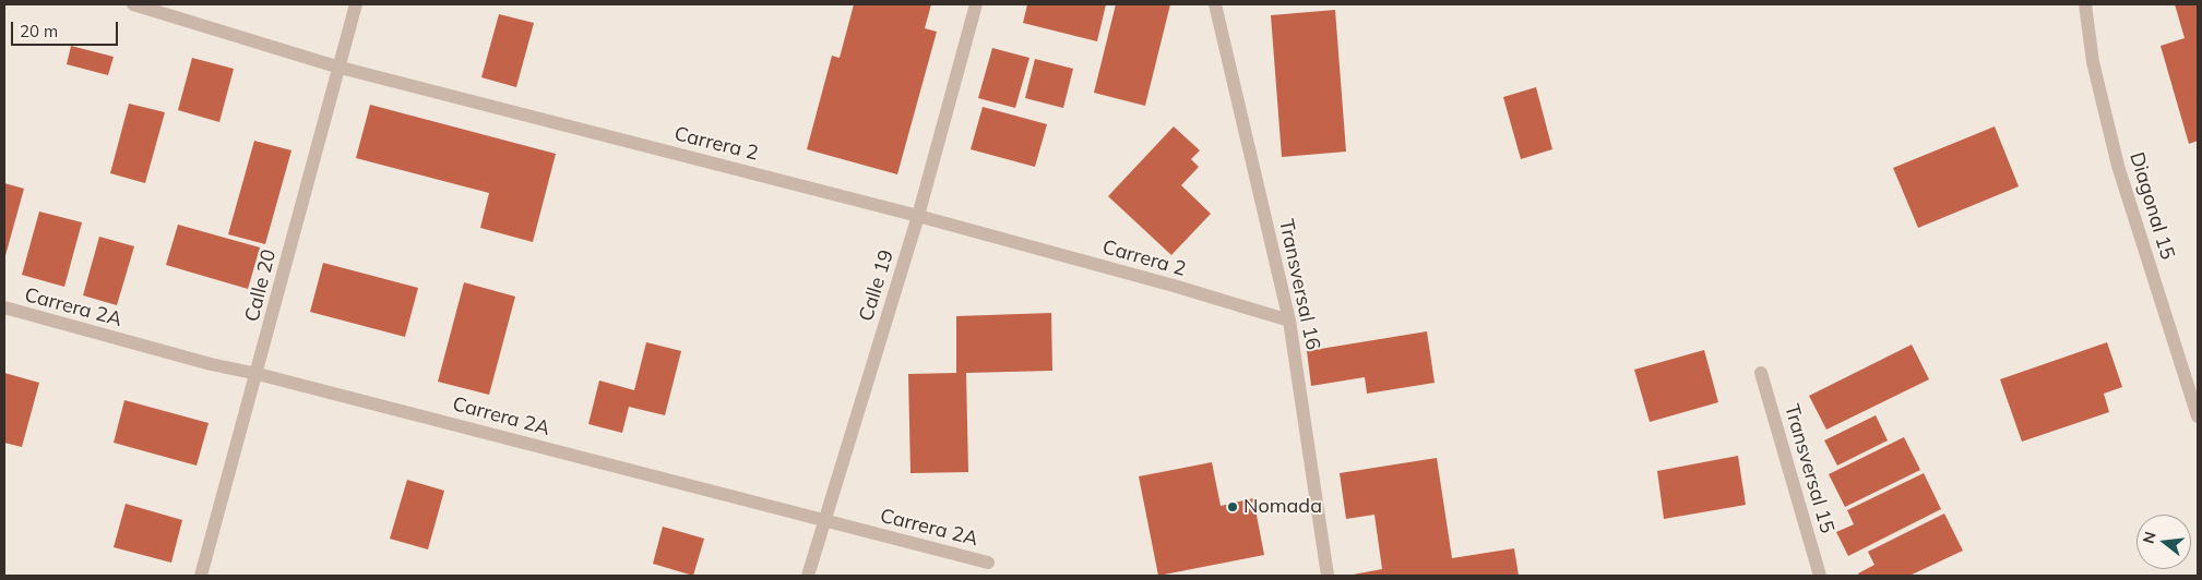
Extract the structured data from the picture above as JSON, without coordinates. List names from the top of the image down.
{
  "streets": {
    "street": [
      "Carrera 2",
      "Diagonal 15",
      "Transversal 16",
      "Calle 20",
      "Calle 19",
      "Carrera 2A",
      "Transversal 15"
    ]
  },
  "crossings": [
    ["Carrera 2", "Transversal 16"],
    ["Carrera 2", "Calle 20"],
    ["Carrera 2", "Calle 19"],
    ["Calle 20", "Carrera 2A"],
    ["Calle 19", "Carrera 2A"]
  ],
  "places": ["Nomada"],
  "scale_bar": "20 m",
  "north": "left"
}
